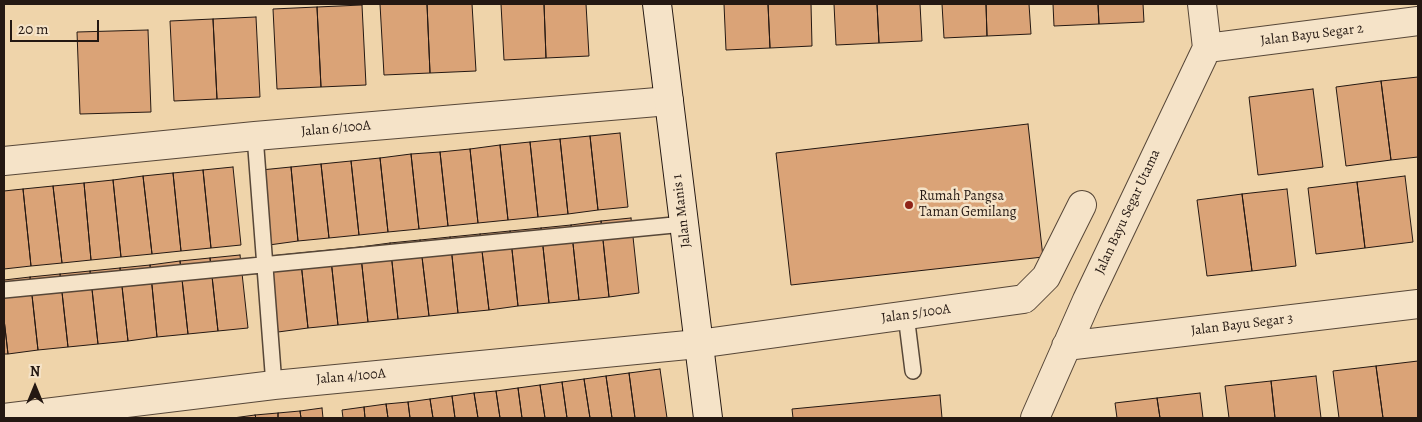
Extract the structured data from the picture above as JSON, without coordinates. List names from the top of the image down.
{
  "streets": {
    "street": [
      "Jalan Bayu Segar 2",
      "Jalan 6/100A",
      "Jalan Manis 1",
      "Jalan Bayu Segar Utama",
      "Jalan 5/100A",
      "Jalan Bayu Segar 3",
      "Jalan 4/100A"
    ]
  },
  "crossings": [
    ["Jalan Bayu Segar 2", "Jalan Bayu Segar Utama"],
    ["Jalan 6/100A", "Jalan Manis 1"],
    ["Jalan Manis 1", "Jalan 5/100A"],
    ["Jalan Manis 1", "Jalan 4/100A"],
    ["Jalan Bayu Segar Utama", "Jalan Bayu Segar 3"],
    ["Jalan 5/100A", "Jalan 4/100A"]
  ],
  "places": ["Rumah Pangsa Taman Gemilang"],
  "scale_bar": "20 m",
  "north": "top"
}
